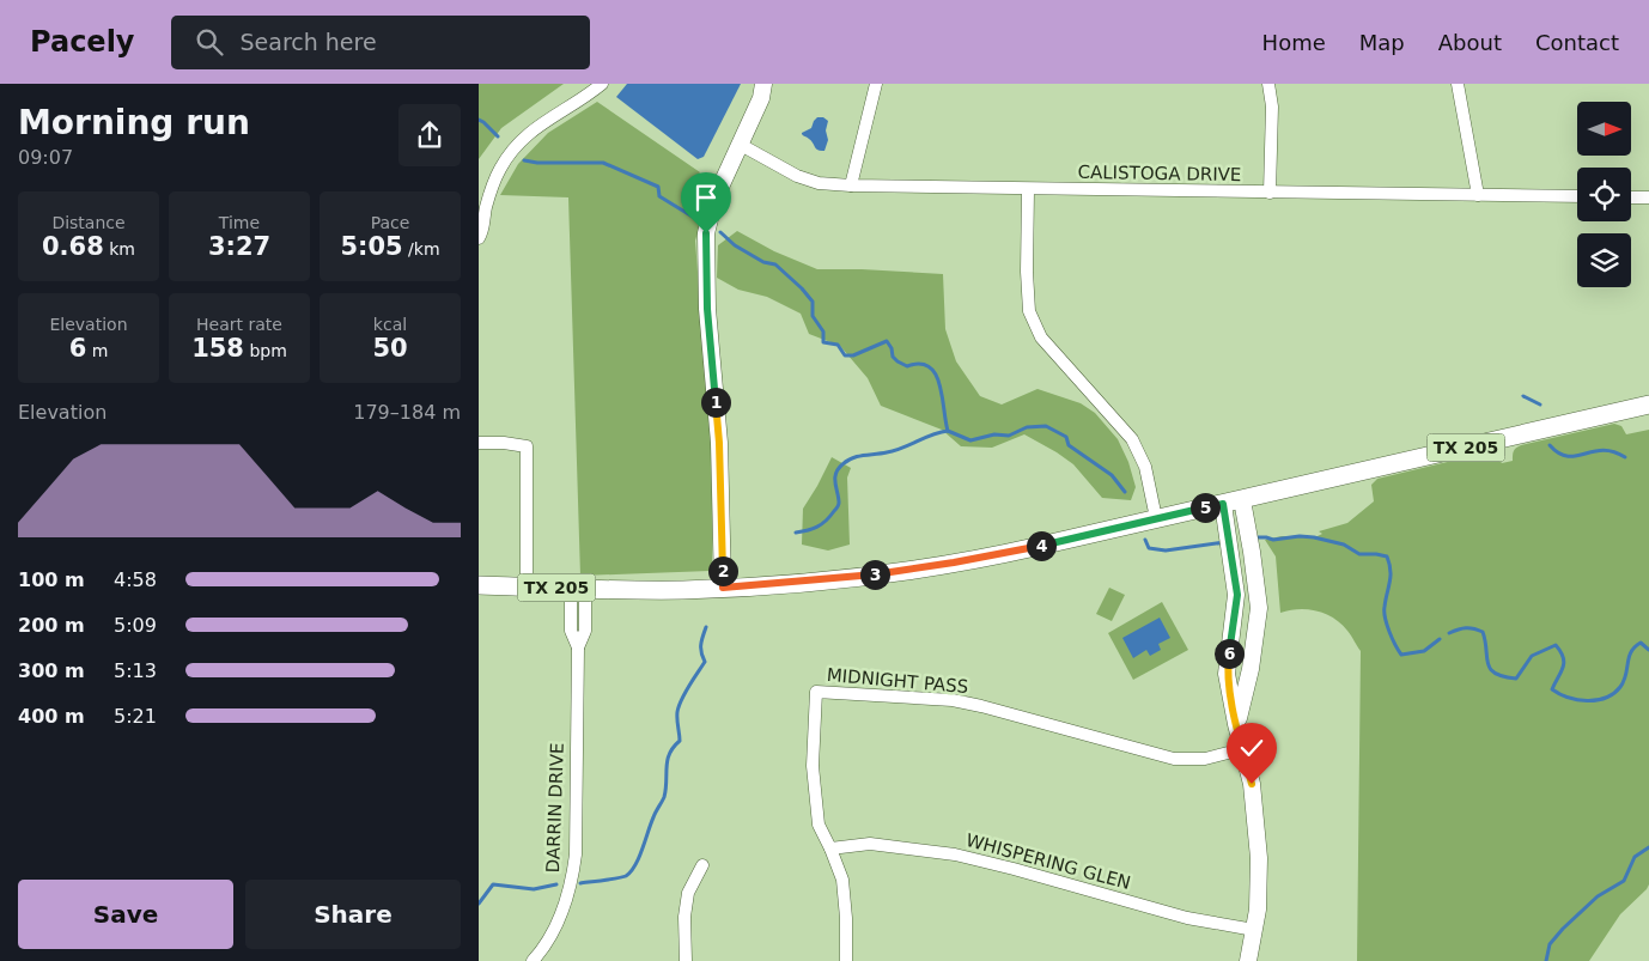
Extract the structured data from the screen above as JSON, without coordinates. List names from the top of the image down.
{
  "streets": {
    "main road": ["TX 205"],
    "street": [
      "CALISTOGA DRIVE",
      "MIDNIGHT PASS",
      "DARRIN DRIVE",
      "WHISPERING GLEN"
    ]
  },
  "crossings": [
    ["TX 205", "DARRIN DRIVE"],
    ["MIDNIGHT PASS", "WHISPERING GLEN"]
  ],
  "north": "right",
  "page": {
    "header": "Pacely",
    "search": "Search here",
    "nav": [
      "Home",
      "Map",
      "About",
      "Contact"
    ],
    "heading": ["Morning run", "09:07"],
    "stats": [
      ["Distance", "0.68 km"],
      ["Time", "3:27"],
      ["Pace", "5:05 /km"],
      ["Elevation", "6 m"],
      ["Heart rate", "158 bpm"],
      ["kcal", "50"]
    ],
    "pins": [
      "1",
      "5",
      "4",
      "2",
      "3",
      "6"
    ],
    "chart": ["Elevation", "179–184 m"],
    "list": [
      {
        "name": "100 m",
        "note": "4:58"
      },
      {
        "name": "200 m",
        "note": "5:09"
      },
      {
        "name": "300 m",
        "note": "5:13"
      },
      {
        "name": "400 m",
        "note": "5:21"
      }
    ],
    "buttons": ["Save", "Share"]
  }
}
